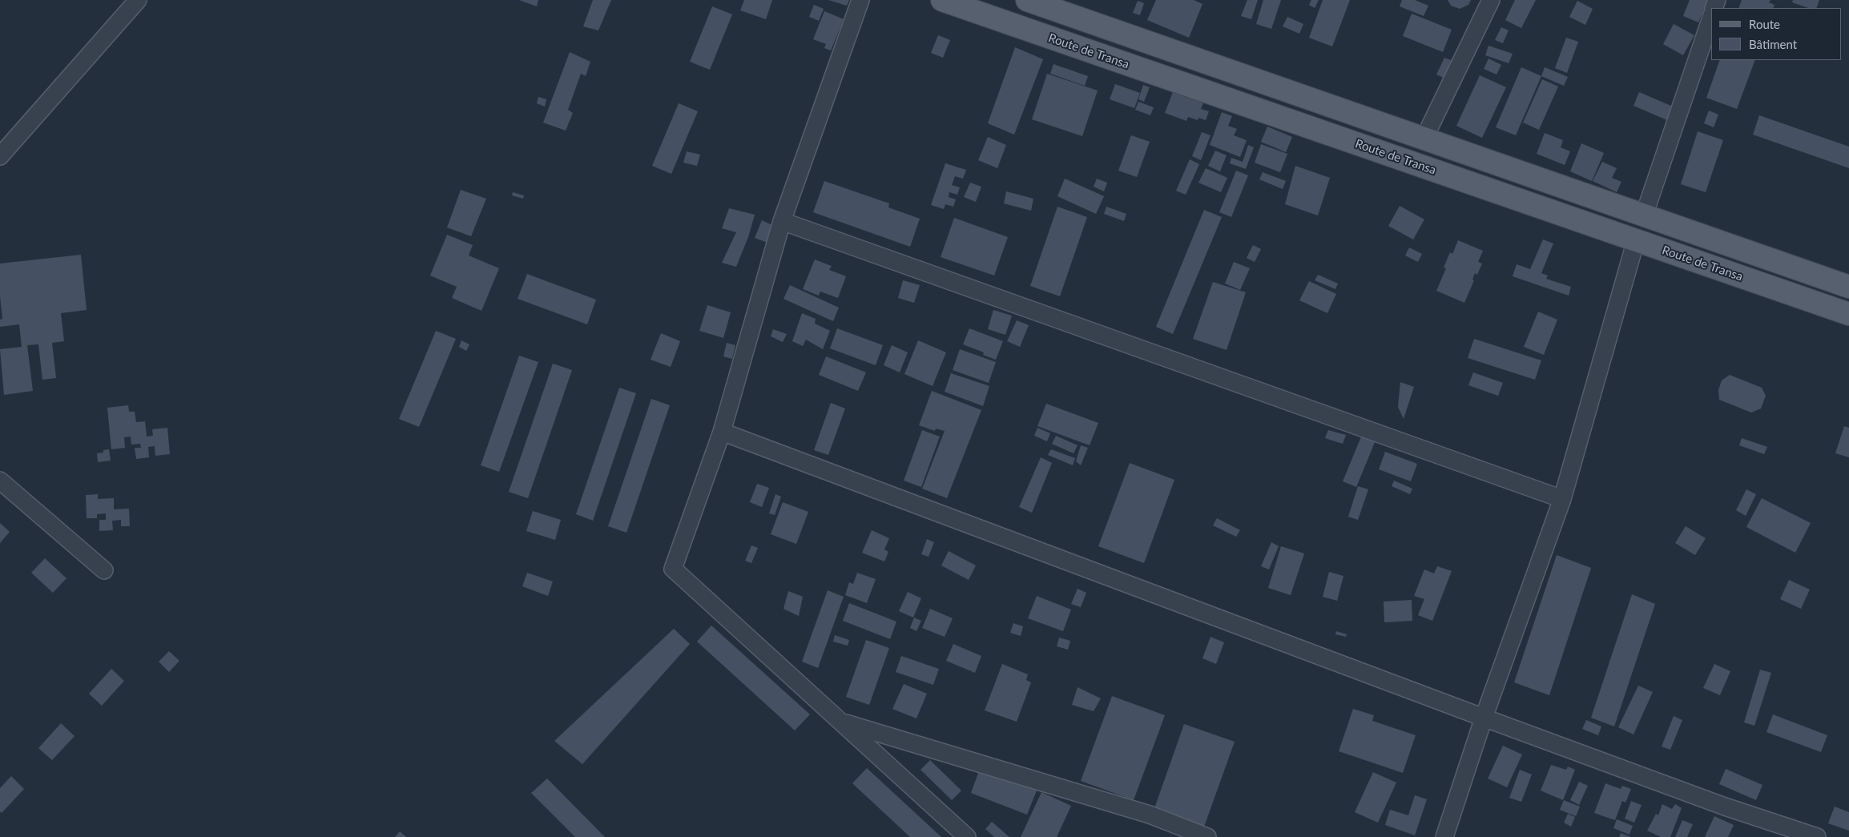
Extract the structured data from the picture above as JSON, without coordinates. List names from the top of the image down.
{
  "streets": {
    "main road": ["Route de Transa"]
  },
  "legend": ["Route", "Bâtiment"]
}
